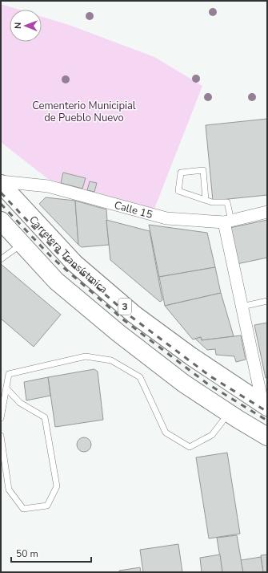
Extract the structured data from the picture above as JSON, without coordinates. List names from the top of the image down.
{
  "streets": {
    "main road": ["Carretera Transístmica", "3"],
    "street": ["Calle 15"]
  },
  "crossings": [
    ["Calle 15", "Carretera Transístmica"]
  ],
  "parks": ["Cementerio Municipial de Pueblo Nuevo"],
  "scale_bar": "50 m",
  "north": "left"
}
